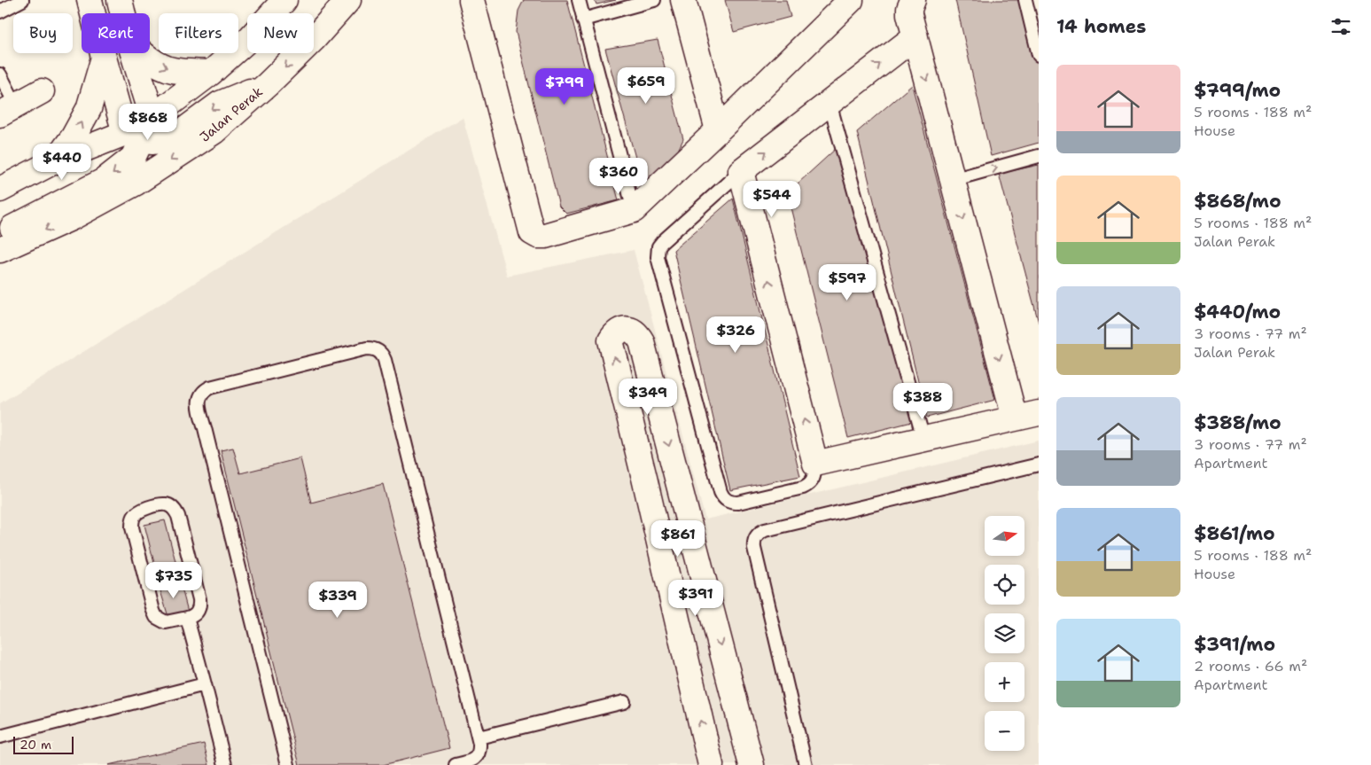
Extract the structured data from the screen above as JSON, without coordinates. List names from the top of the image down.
{
  "streets": {
    "street": ["Jalan Perak"]
  },
  "scale_bar": "20 m",
  "north": "right",
  "page": {
    "heading": "14 homes",
    "chip": [
      "Buy",
      "Rent",
      "Filters",
      "New"
    ],
    "list": [
      {
        "name": "$799/mo",
        "note": "5 rooms · 188 m² · House"
      },
      {
        "name": "$868/mo",
        "note": "5 rooms · 188 m² · Jalan Perak"
      },
      {
        "name": "$440/mo",
        "note": "3 rooms · 77 m² · Jalan Perak"
      },
      {
        "name": "$388/mo",
        "note": "3 rooms · 77 m² · Apartment"
      },
      {
        "name": "$861/mo",
        "note": "5 rooms · 188 m² · House"
      },
      {
        "name": "$391/mo",
        "note": "2 rooms · 66 m² · Apartment"
      }
    ],
    "price": [
      "$659",
      "$799",
      "$868",
      "$440",
      "$360",
      "$544",
      "$597",
      "$326",
      "$349",
      "$388",
      "$861",
      "$735",
      "$391",
      "$339"
    ],
    "map_buttons": ["+", "−"],
    "scale": "20 m"
  }
}
